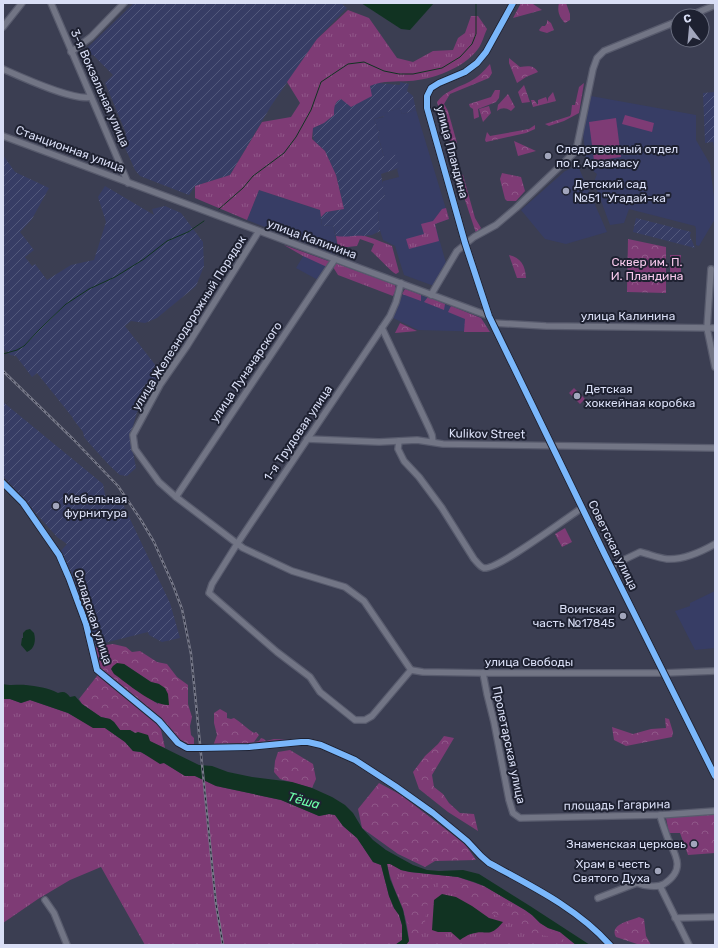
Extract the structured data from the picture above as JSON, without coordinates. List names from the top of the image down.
{
  "streets": {
    "street": [
      "3-я Вокзальная улица",
      "Станционная улица",
      "улица Пландина",
      "улица Калинина",
      "улица Железнодорожный Порядок",
      "улица Луначарского",
      "1-я Трудовая улица",
      "Kulikov Street",
      "Советская улица",
      "Складская улица",
      "улица Свободы",
      "Пролетарская улица",
      "площадь Гагарина"
    ]
  },
  "crossings": [
    ["3-я Вокзальная улица", "Станционная улица"],
    ["3-я Вокзальная улица", "улица Калинина"],
    ["Станционная улица", "улица Калинина"],
    ["улица Пландина", "улица Калинина"],
    ["улица Пландина", "Советская улица"],
    ["улица Калинина", "улица Железнодорожный Порядок"],
    ["улица Калинина", "улица Луначарского"],
    ["улица Калинина", "1-я Трудовая улица"],
    ["улица Калинина", "Советская улица"],
    ["улица Железнодорожный Порядок", "улица Луначарского"],
    ["1-я Трудовая улица", "Kulikov Street"],
    ["1-я Трудовая улица", "улица Свободы"],
    ["Kulikov Street", "Советская улица"],
    ["Советская улица", "улица Свободы"],
    ["улица Свободы", "Пролетарская улица"],
    ["Пролетарская улица", "площадь Гагарина"]
  ],
  "water": ["Тёша"],
  "parks": ["Сквер им. П. И. Пландина"],
  "places": [
    "Следственный отдел по г. Арзамасу",
    "Детский сад №51 \"Угадай-ка\"",
    "Детская хоккейная коробка",
    "Мебельная фурнитура",
    "Воинская часть №17845",
    "Знаменская церковь",
    "Храм в честь Святого Духа"
  ],
  "north": "top"
}
